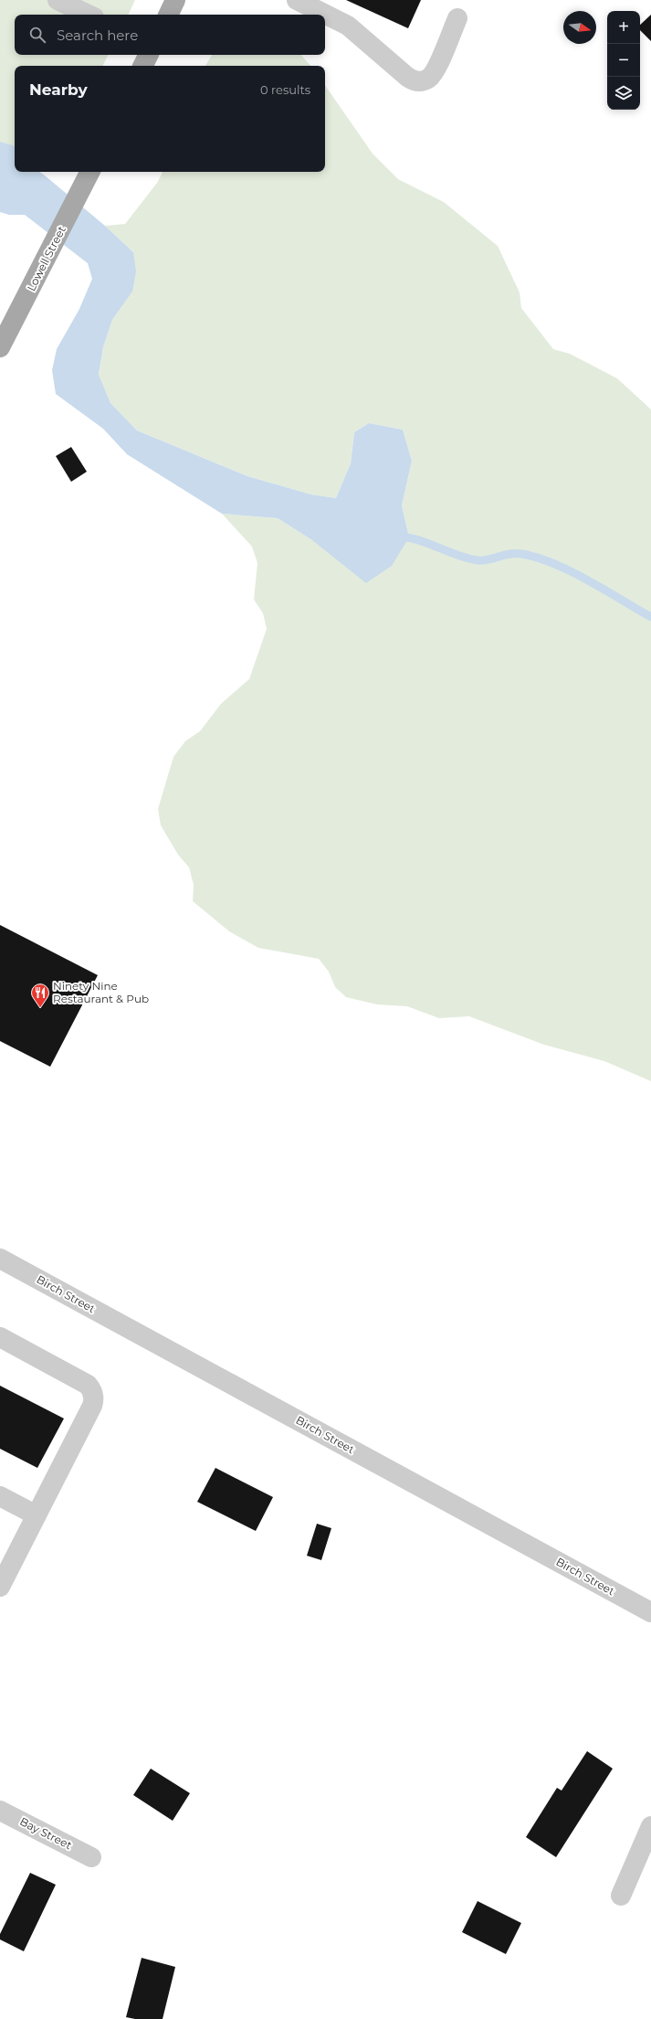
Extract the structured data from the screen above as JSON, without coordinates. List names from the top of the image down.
{
  "streets": {
    "main road": ["Lowell Street"],
    "street": ["Birch Street", "Bay Street"]
  },
  "places": {
    "restaurant": ["Ninety Nine Restaurant & Pub"]
  },
  "north": "right",
  "page": {
    "map_buttons": ["+", "−"],
    "search": "Search here",
    "heading": ["Nearby", "0 results"]
  }
}
